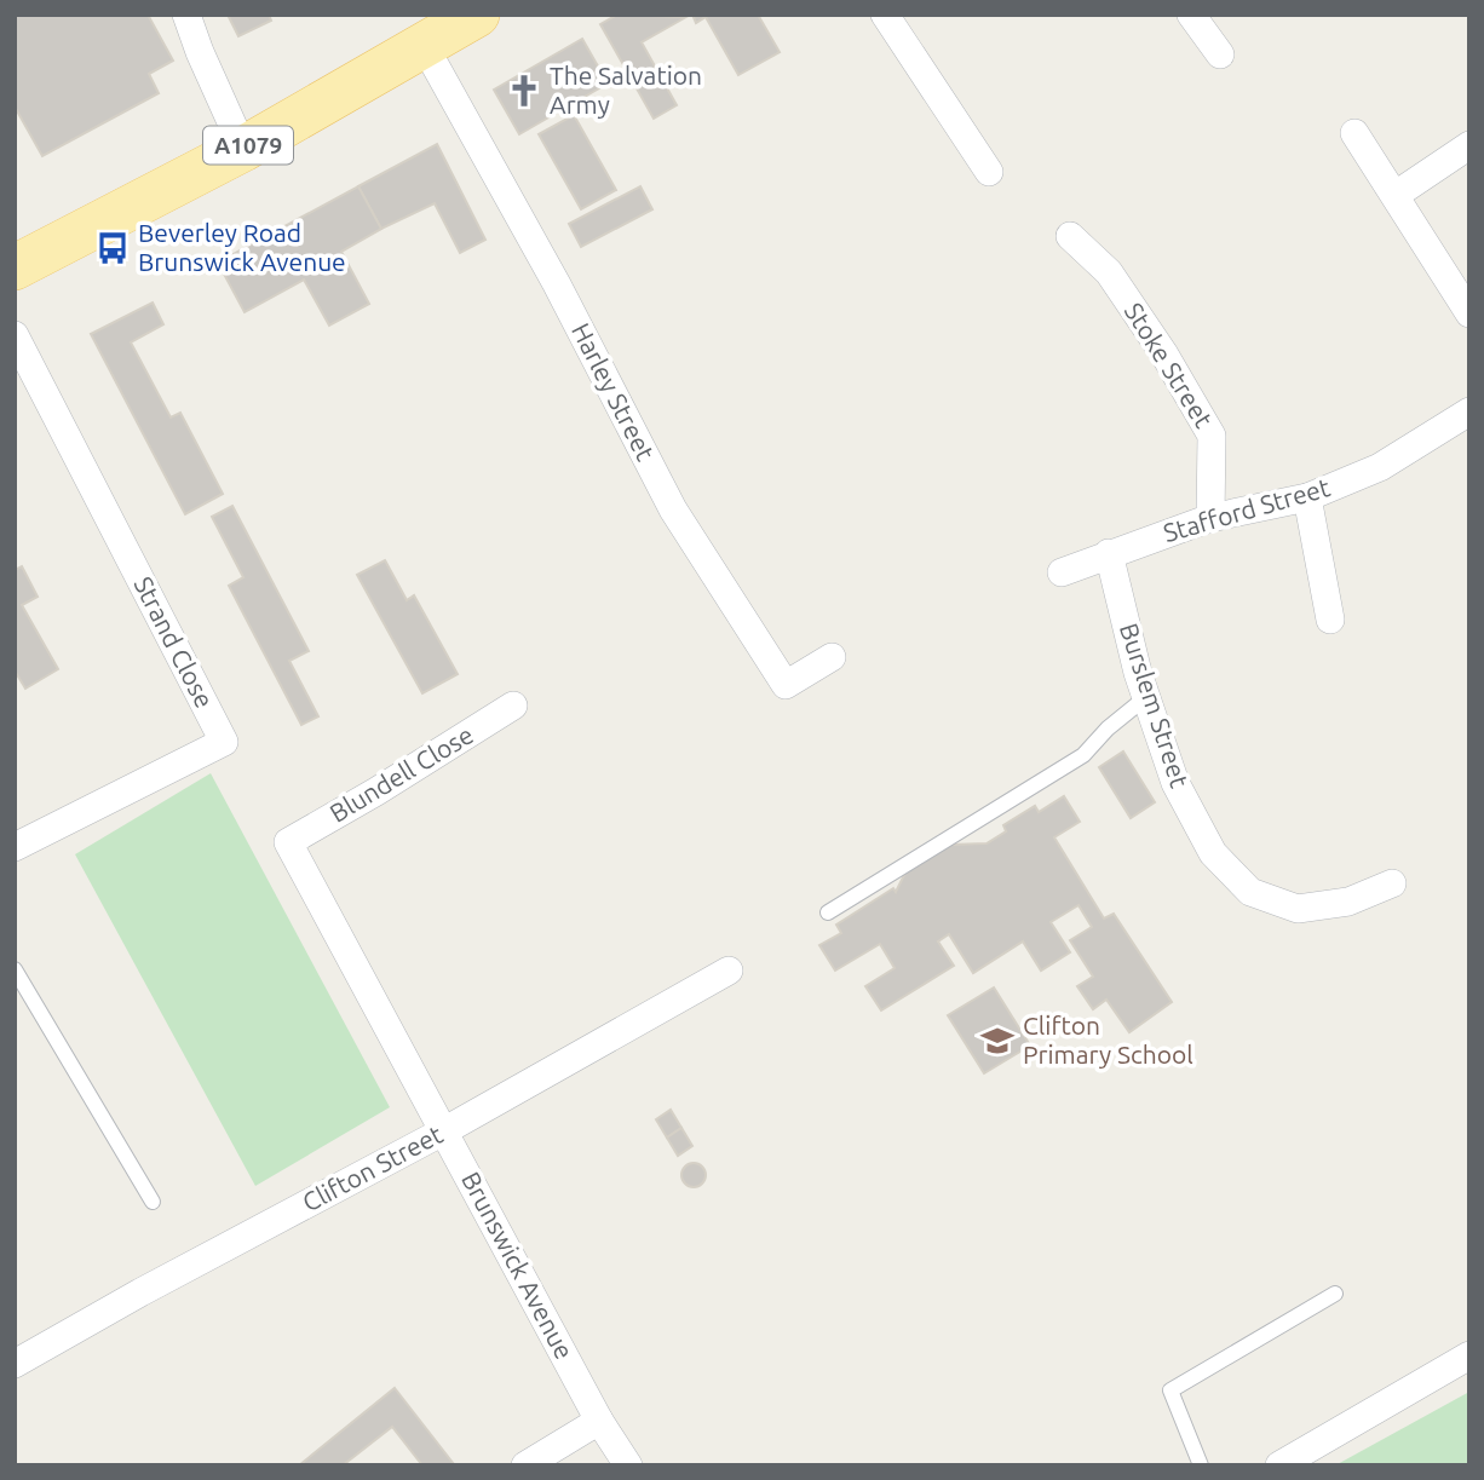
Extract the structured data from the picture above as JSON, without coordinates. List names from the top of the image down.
{
  "streets": {
    "main road": ["A1079"],
    "street": [
      "Stoke Street",
      "Harley Street",
      "Stafford Street",
      "Strand Close",
      "Burslem Street",
      "Blundell Close",
      "Clifton Street",
      "Brunswick Avenue"
    ]
  },
  "crossings": [
    ["A1079", "Harley Street"],
    ["Stoke Street", "Stafford Street"],
    ["Stafford Street", "Burslem Street"],
    ["Blundell Close", "Brunswick Avenue"],
    ["Clifton Street", "Brunswick Avenue"]
  ],
  "places": {
    "church": ["The Salvation Army"],
    "bus stop": ["Beverley Road Brunswick Avenue"],
    "school or university": ["Clifton Primary School"]
  }
}
